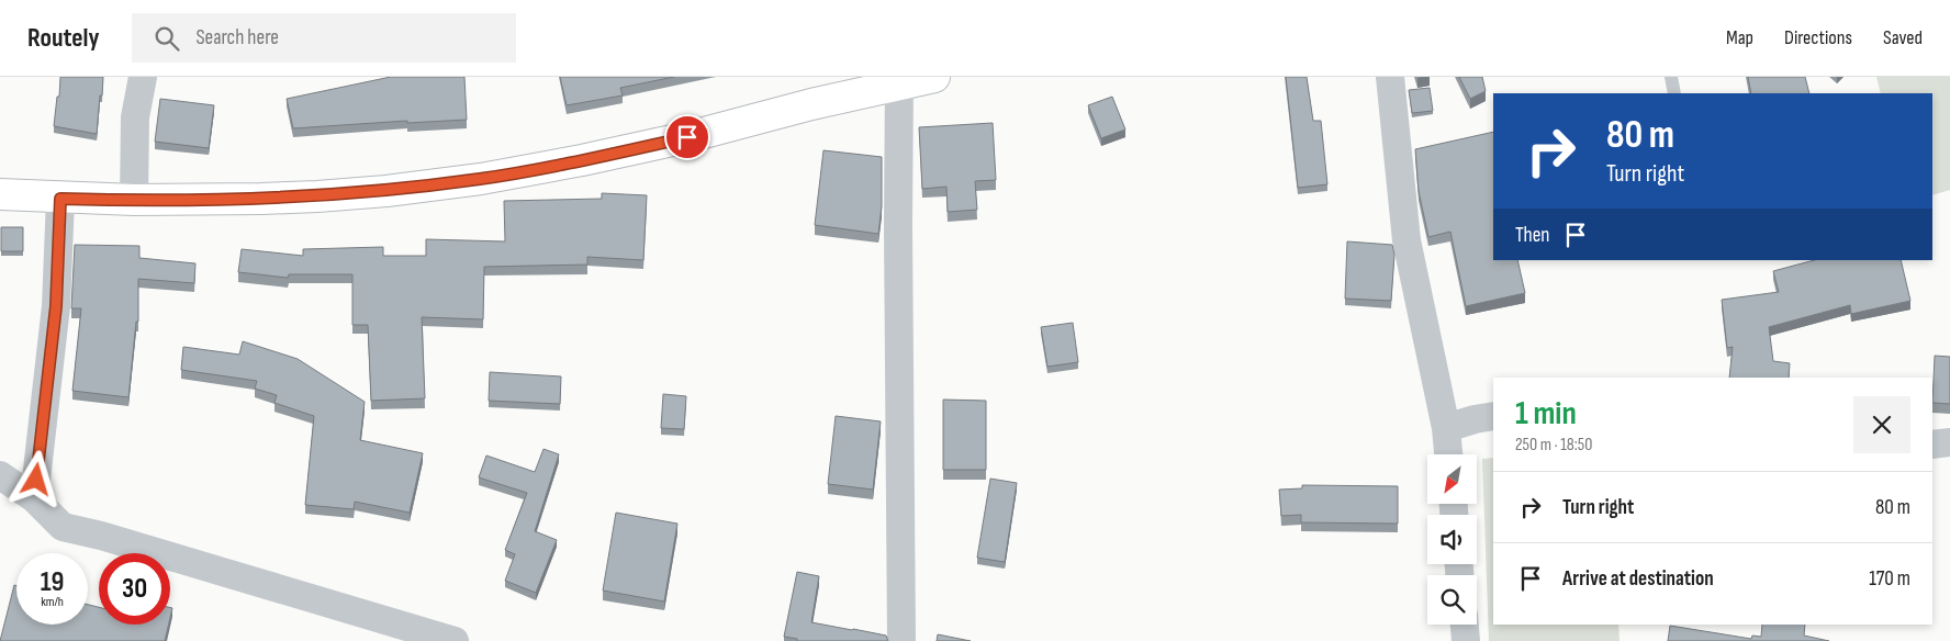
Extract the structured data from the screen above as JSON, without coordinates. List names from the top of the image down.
{
  "north": "bottom left",
  "page": {
    "header": "Routely",
    "search": "Search here",
    "nav": ["Map", "Directions", "Saved"],
    "turn": ["80 m", "Turn right"],
    "then": "Then",
    "heading": ["1 min", "250 m · 18:50"],
    "list": [
      {
        "name": "Turn right",
        "value": "80 m"
      },
      {
        "name": "Arrive at destination",
        "value": "170 m"
      }
    ],
    "speed": "19 km/h",
    "limit": "30"
  }
}
